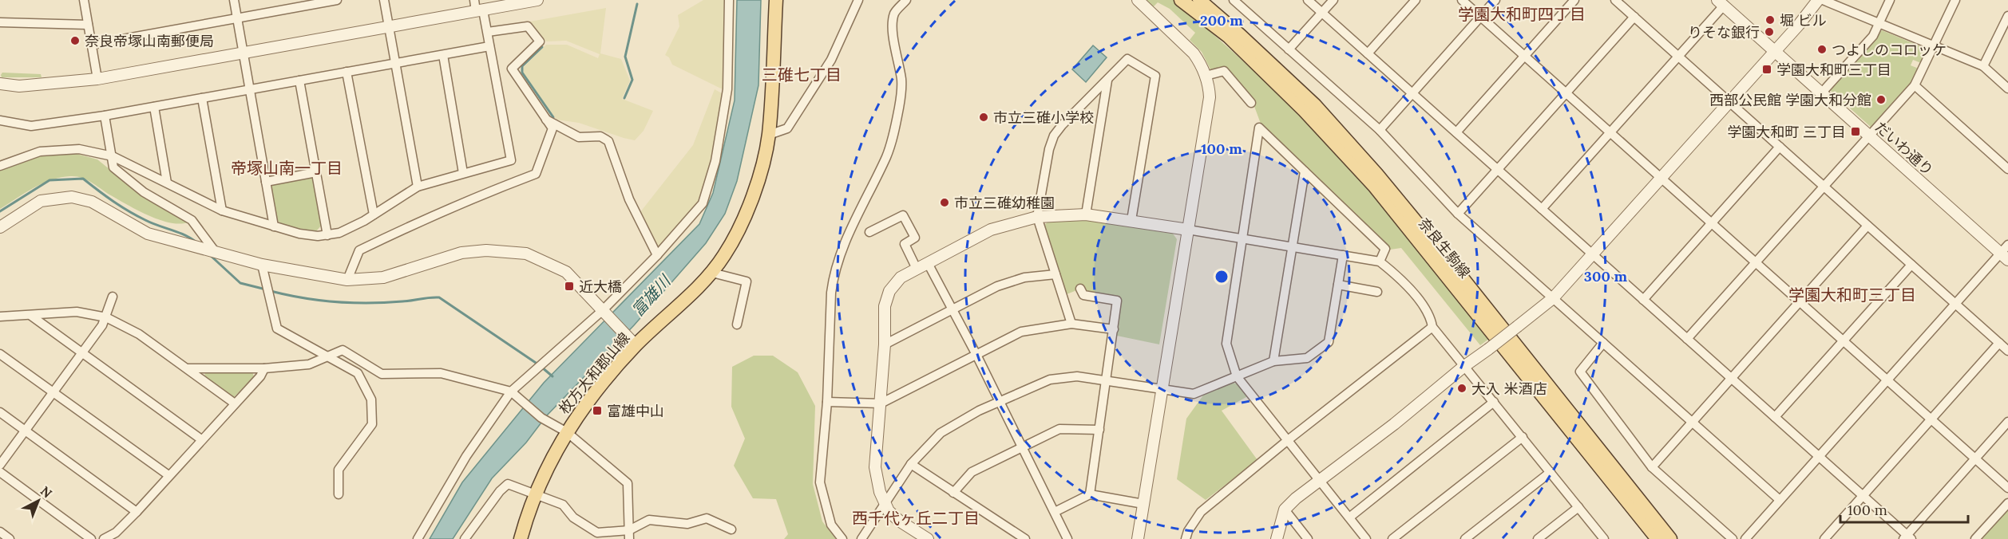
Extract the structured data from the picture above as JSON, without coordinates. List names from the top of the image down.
{
  "streets": {
    "main road": ["奈良生駒線", "枚方大和郡山線"],
    "street": ["だいわ通り"]
  },
  "districts": [
    "学園大和町四丁目",
    "三碓七丁目",
    "帝塚山南一丁目",
    "学園大和町三丁目",
    "西千代ヶ丘二丁目"
  ],
  "water": ["富雄川"],
  "places": {
    "other": [
      "堀 ビル",
      "りそな銀行",
      "奈良帝塚山南郵便局",
      "つよしのコロッケ",
      "西部公民館 学園大和分館",
      "市立三碓小学校",
      "市立三碓幼稚園",
      "大入 米酒店"
    ],
    "transit": [
      "学園大和町三丁目",
      "学園大和町 三丁目",
      "近大橋",
      "富雄中山"
    ]
  },
  "scale_bar": "100 m",
  "north": "top right",
  "rings": ["200 m", "100 m", "300 m"]
}
